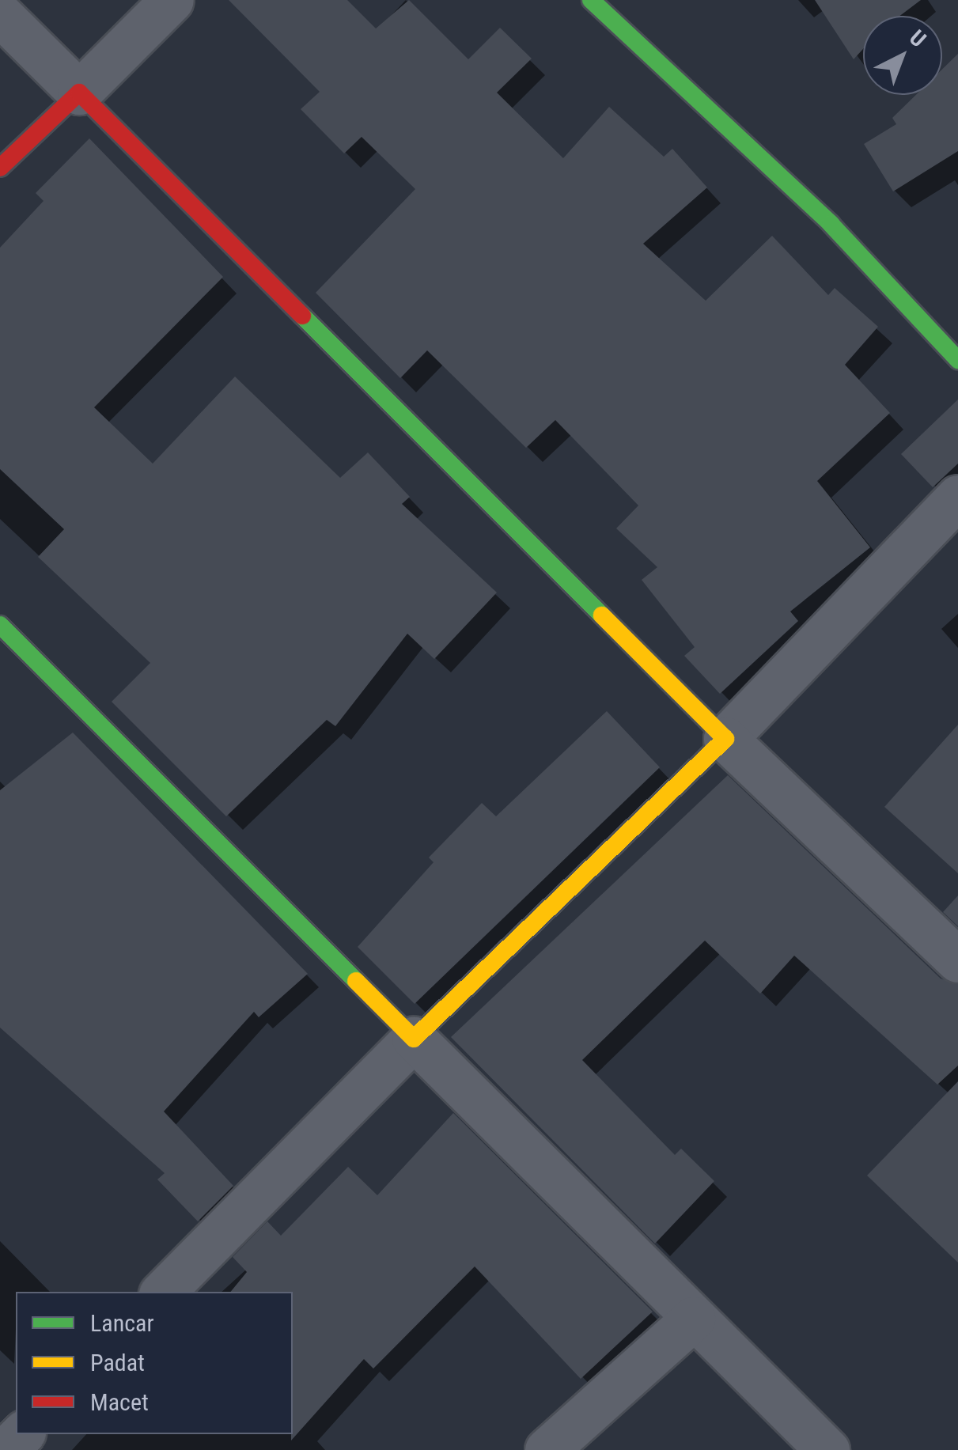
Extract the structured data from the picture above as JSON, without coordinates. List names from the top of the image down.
{
  "legend": ["Lancar", "Padat", "Macet"],
  "north": "top right"
}
